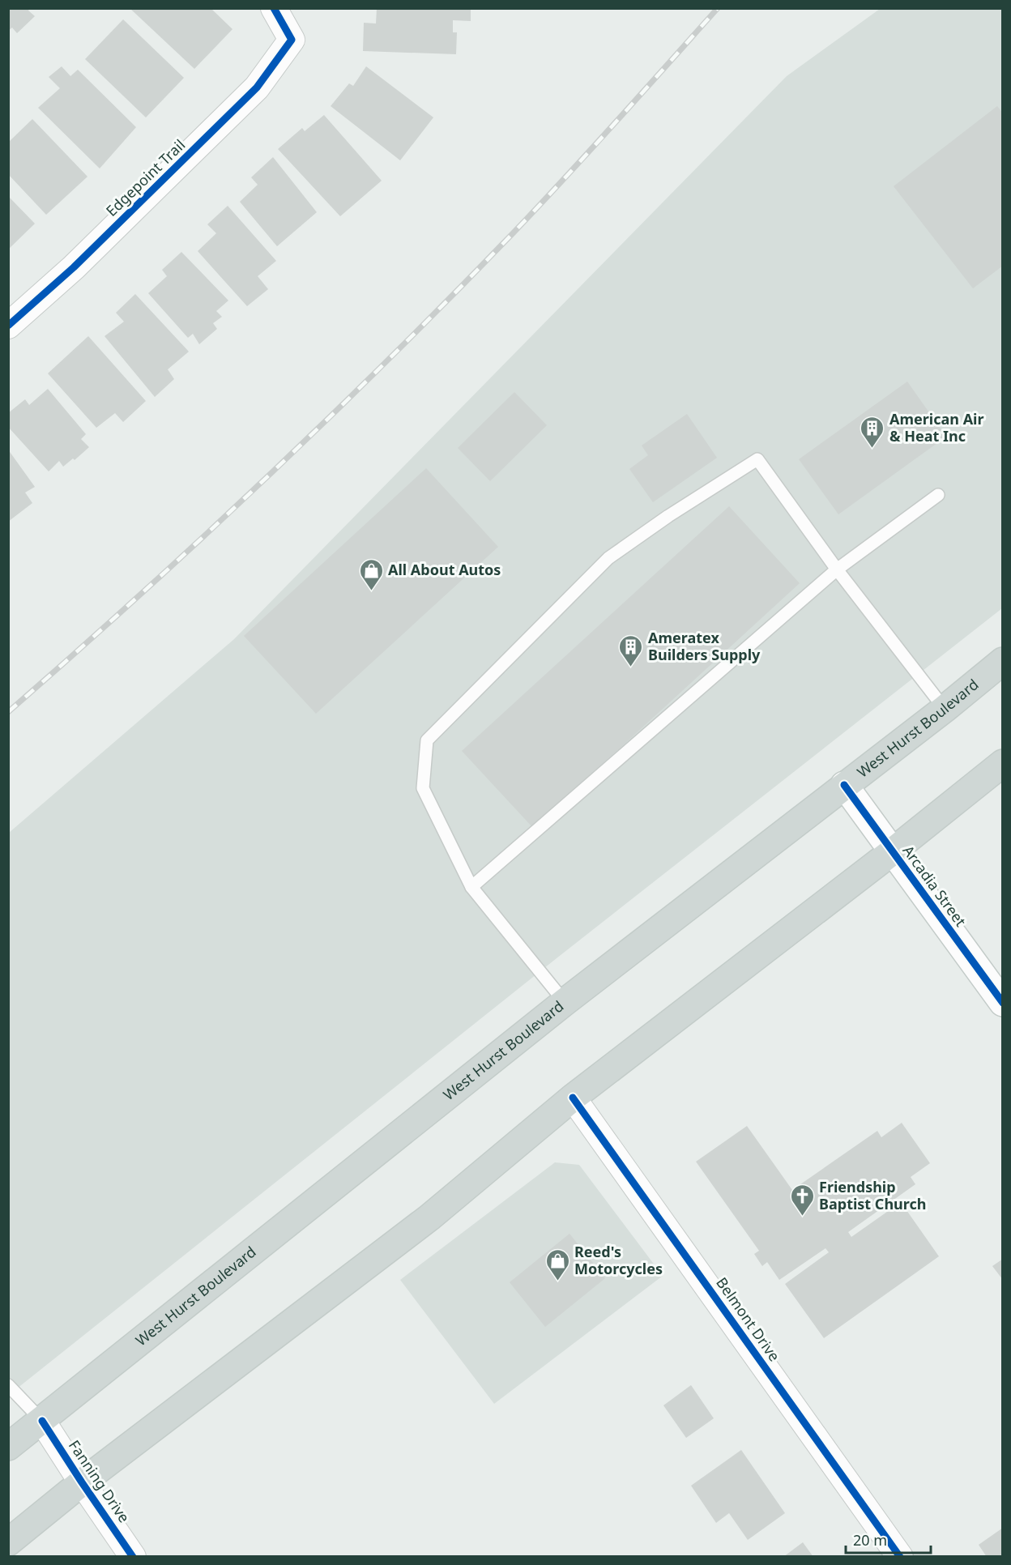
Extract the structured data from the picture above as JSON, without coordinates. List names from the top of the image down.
{
  "streets": {
    "main road": ["West Hurst Boulevard"],
    "street": [
      "Edgepoint Trail",
      "Arcadia Street",
      "Belmont Drive",
      "Fanning Drive"
    ]
  },
  "crossings": [
    ["West Hurst Boulevard", "Arcadia Street"],
    ["West Hurst Boulevard", "Fanning Drive"]
  ],
  "places": {
    "building": ["American Air & Heat Inc", "Ameratex Builders Supply"],
    "shop": ["All About Autos", "Reed's Motorcycles"],
    "church": ["Friendship Baptist Church"]
  },
  "scale_bar": "20 m"
}
